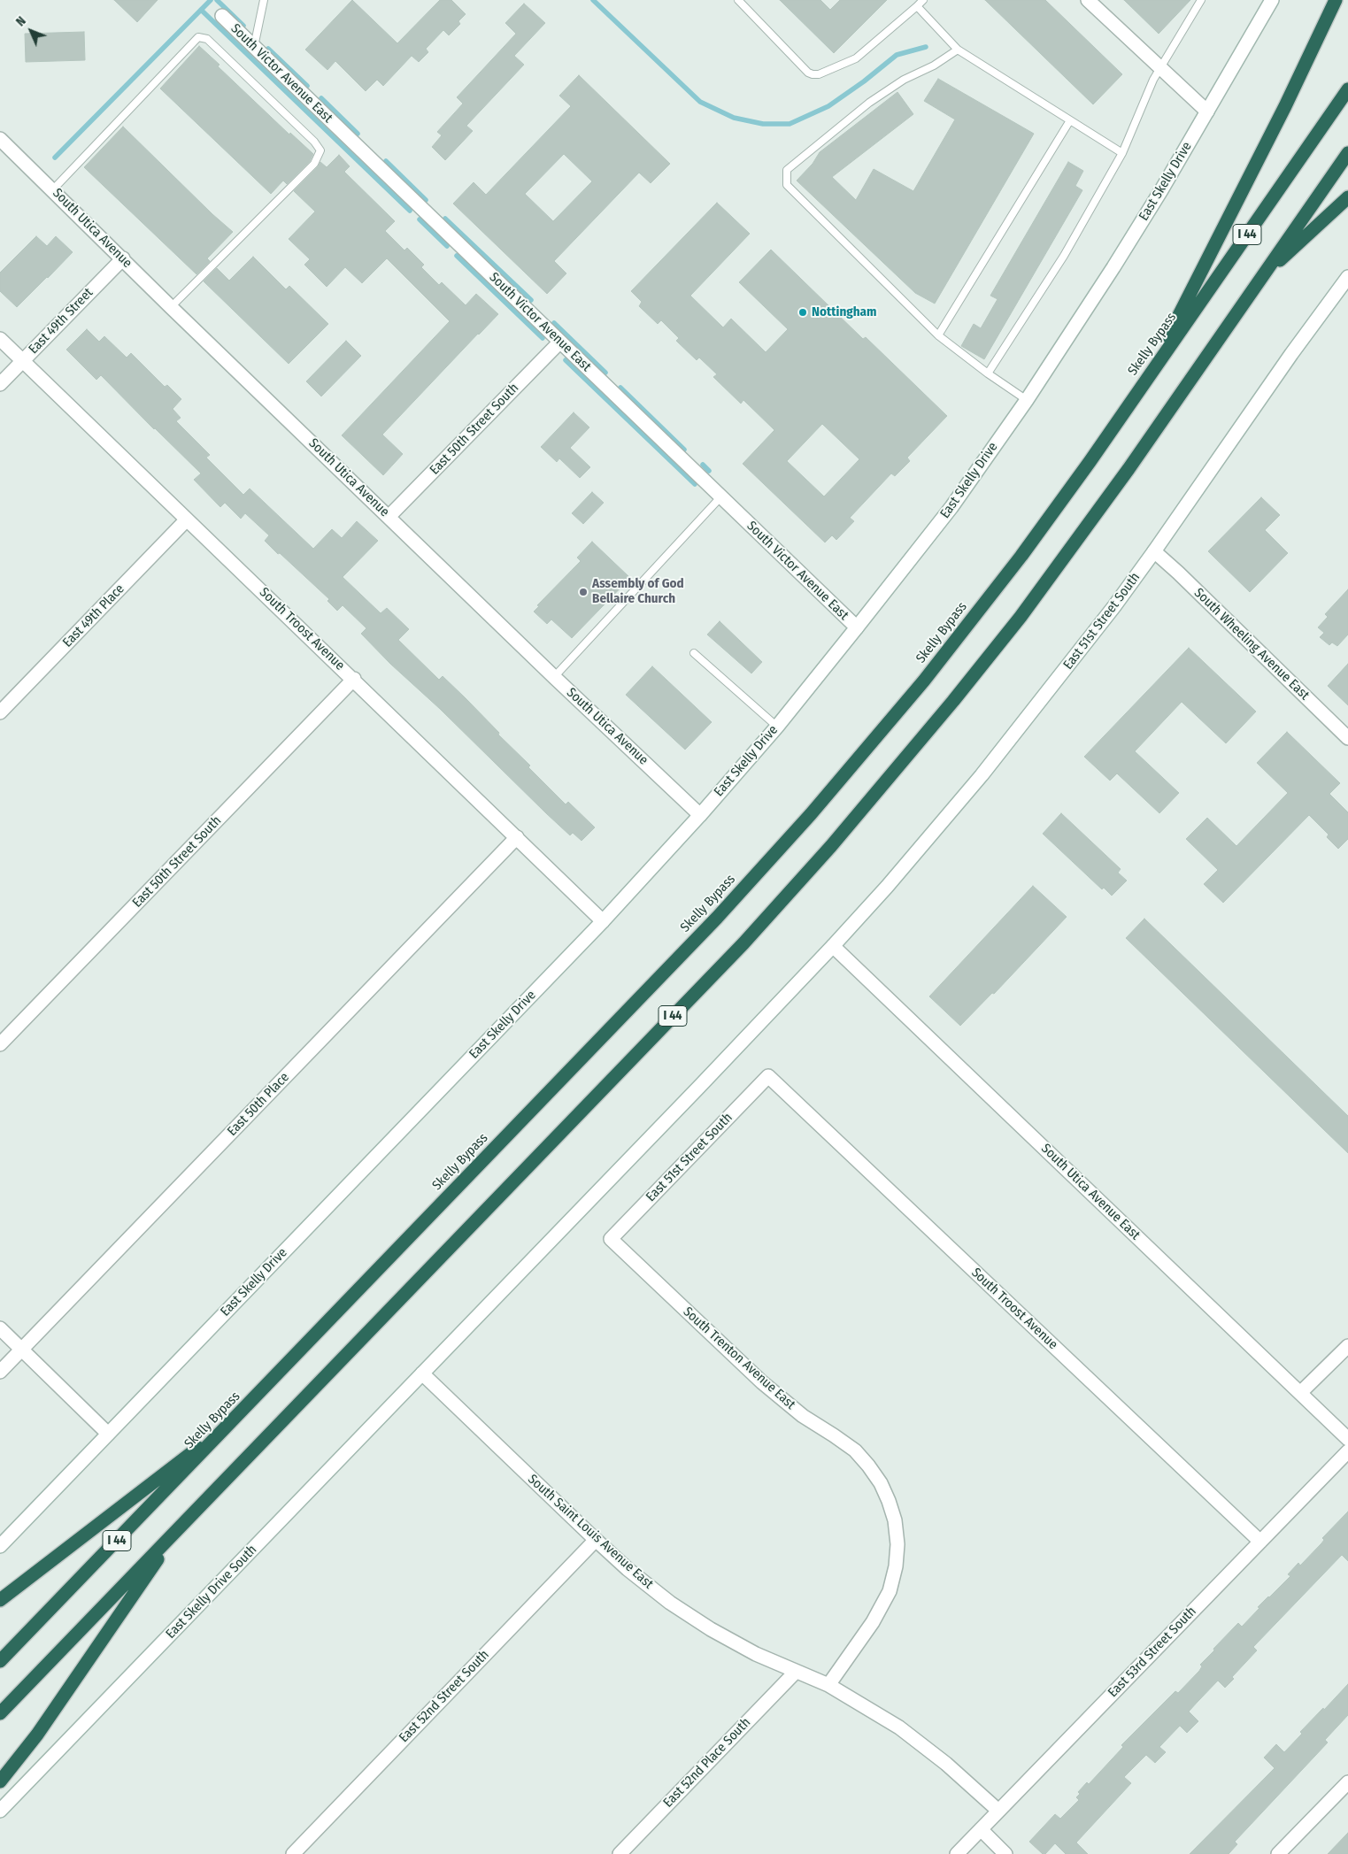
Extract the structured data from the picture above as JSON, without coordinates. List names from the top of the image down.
{
  "streets": {
    "highway": ["I 44", "Skelly Bypass"],
    "street": [
      "South Victor Avenue East",
      "East Skelly Drive",
      "South Utica Avenue",
      "East 49th Street",
      "East 50th Street South",
      "East 49th Place",
      "East 51st Street South",
      "South Troost Avenue",
      "South Wheeling Avenue East",
      "East 50th Place",
      "South Utica Avenue East",
      "South Trenton Avenue East",
      "South Saint Louis Avenue East",
      "East Skelly Drive South",
      "East 53rd Street South",
      "East 52nd Street South",
      "East 52nd Place South"
    ]
  },
  "crossings": [
    ["South Victor Avenue East", "East Skelly Drive"],
    ["South Victor Avenue East", "East 50th Street South"],
    ["East Skelly Drive", "South Utica Avenue"],
    ["East Skelly Drive", "South Troost Avenue"],
    ["South Utica Avenue", "East 49th Street"],
    ["South Utica Avenue", "East 50th Street South"],
    ["East 49th Street", "South Troost Avenue"],
    ["East 50th Street South", "South Troost Avenue"],
    ["East 49th Place", "South Troost Avenue"],
    ["East 51st Street South", "South Troost Avenue"],
    ["East 51st Street South", "South Wheeling Avenue East"],
    ["East 51st Street South", "South Utica Avenue East"],
    ["East 51st Street South", "South Trenton Avenue East"],
    ["South Troost Avenue", "East 50th Place"],
    ["South Troost Avenue", "East 53rd Street South"],
    ["South Trenton Avenue East", "South Saint Louis Avenue East"],
    ["South Saint Louis Avenue East", "East Skelly Drive South"],
    ["South Saint Louis Avenue East", "East 53rd Street South"],
    ["South Saint Louis Avenue East", "East 52nd Street South"],
    ["South Saint Louis Avenue East", "East 52nd Place South"]
  ],
  "places": ["Nottingham", "Assembly of God Bellaire Church"],
  "north": "top left"
}
